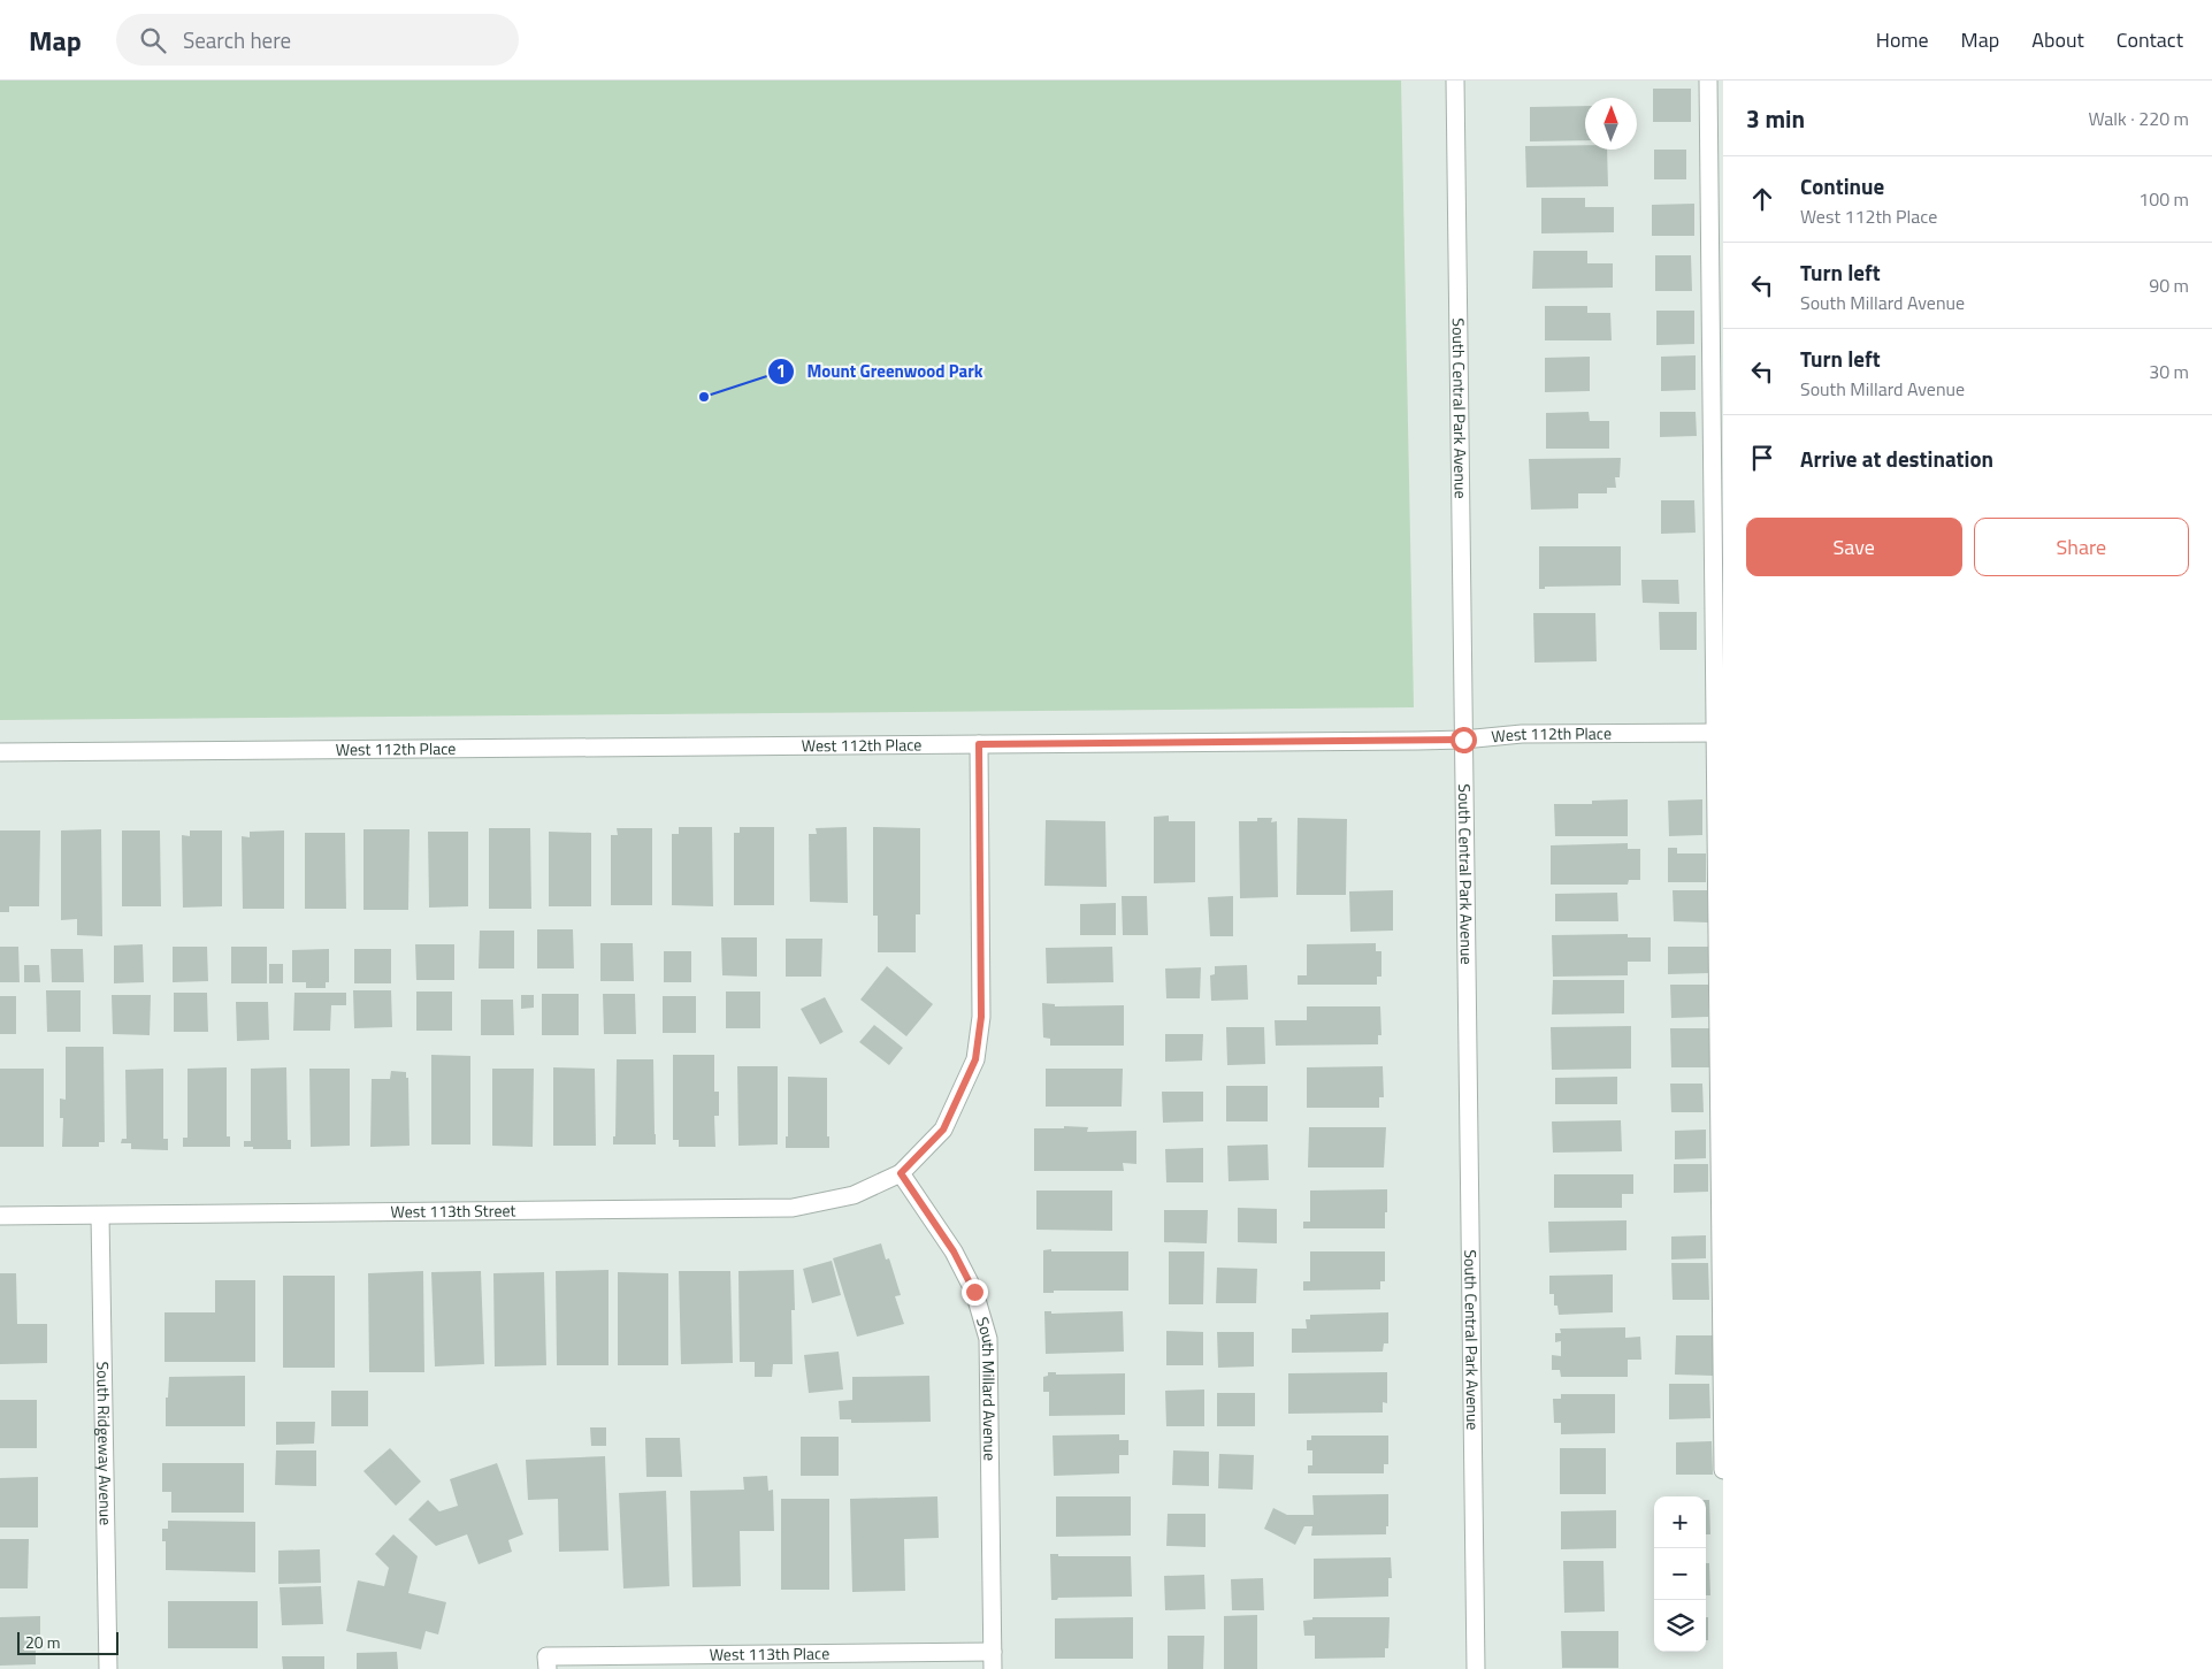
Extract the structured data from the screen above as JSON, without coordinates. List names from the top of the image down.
{
  "streets": {
    "street": [
      "South Central Park Avenue",
      "West 112th Place",
      "West 113th Street",
      "South Millard Avenue",
      "South Ridgeway Avenue",
      "West 113th Place"
    ]
  },
  "crossings": [
    ["South Central Park Avenue", "West 112th Place"],
    ["West 113th Street", "South Millard Avenue"],
    ["West 113th Street", "South Ridgeway Avenue"],
    ["South Millard Avenue", "West 113th Place"]
  ],
  "places": ["Mount Greenwood Park"],
  "scale_bar": "20 m",
  "north": "top",
  "page": {
    "header": "Map",
    "search": "Search here",
    "nav": [
      "Home",
      "Map",
      "About",
      "Contact"
    ],
    "heading": ["3 min", "Walk · 220 m"],
    "list": [
      ["Continue", "West 112th Place", "100 m"],
      ["Turn left", "South Millard Avenue", "90 m"],
      ["Turn left", "South Millard Avenue", "30 m"],
      "Arrive at destination"
    ],
    "buttons": ["Save", "Share"],
    "map_buttons": ["+", "−"],
    "scale": "20 m"
  }
}
